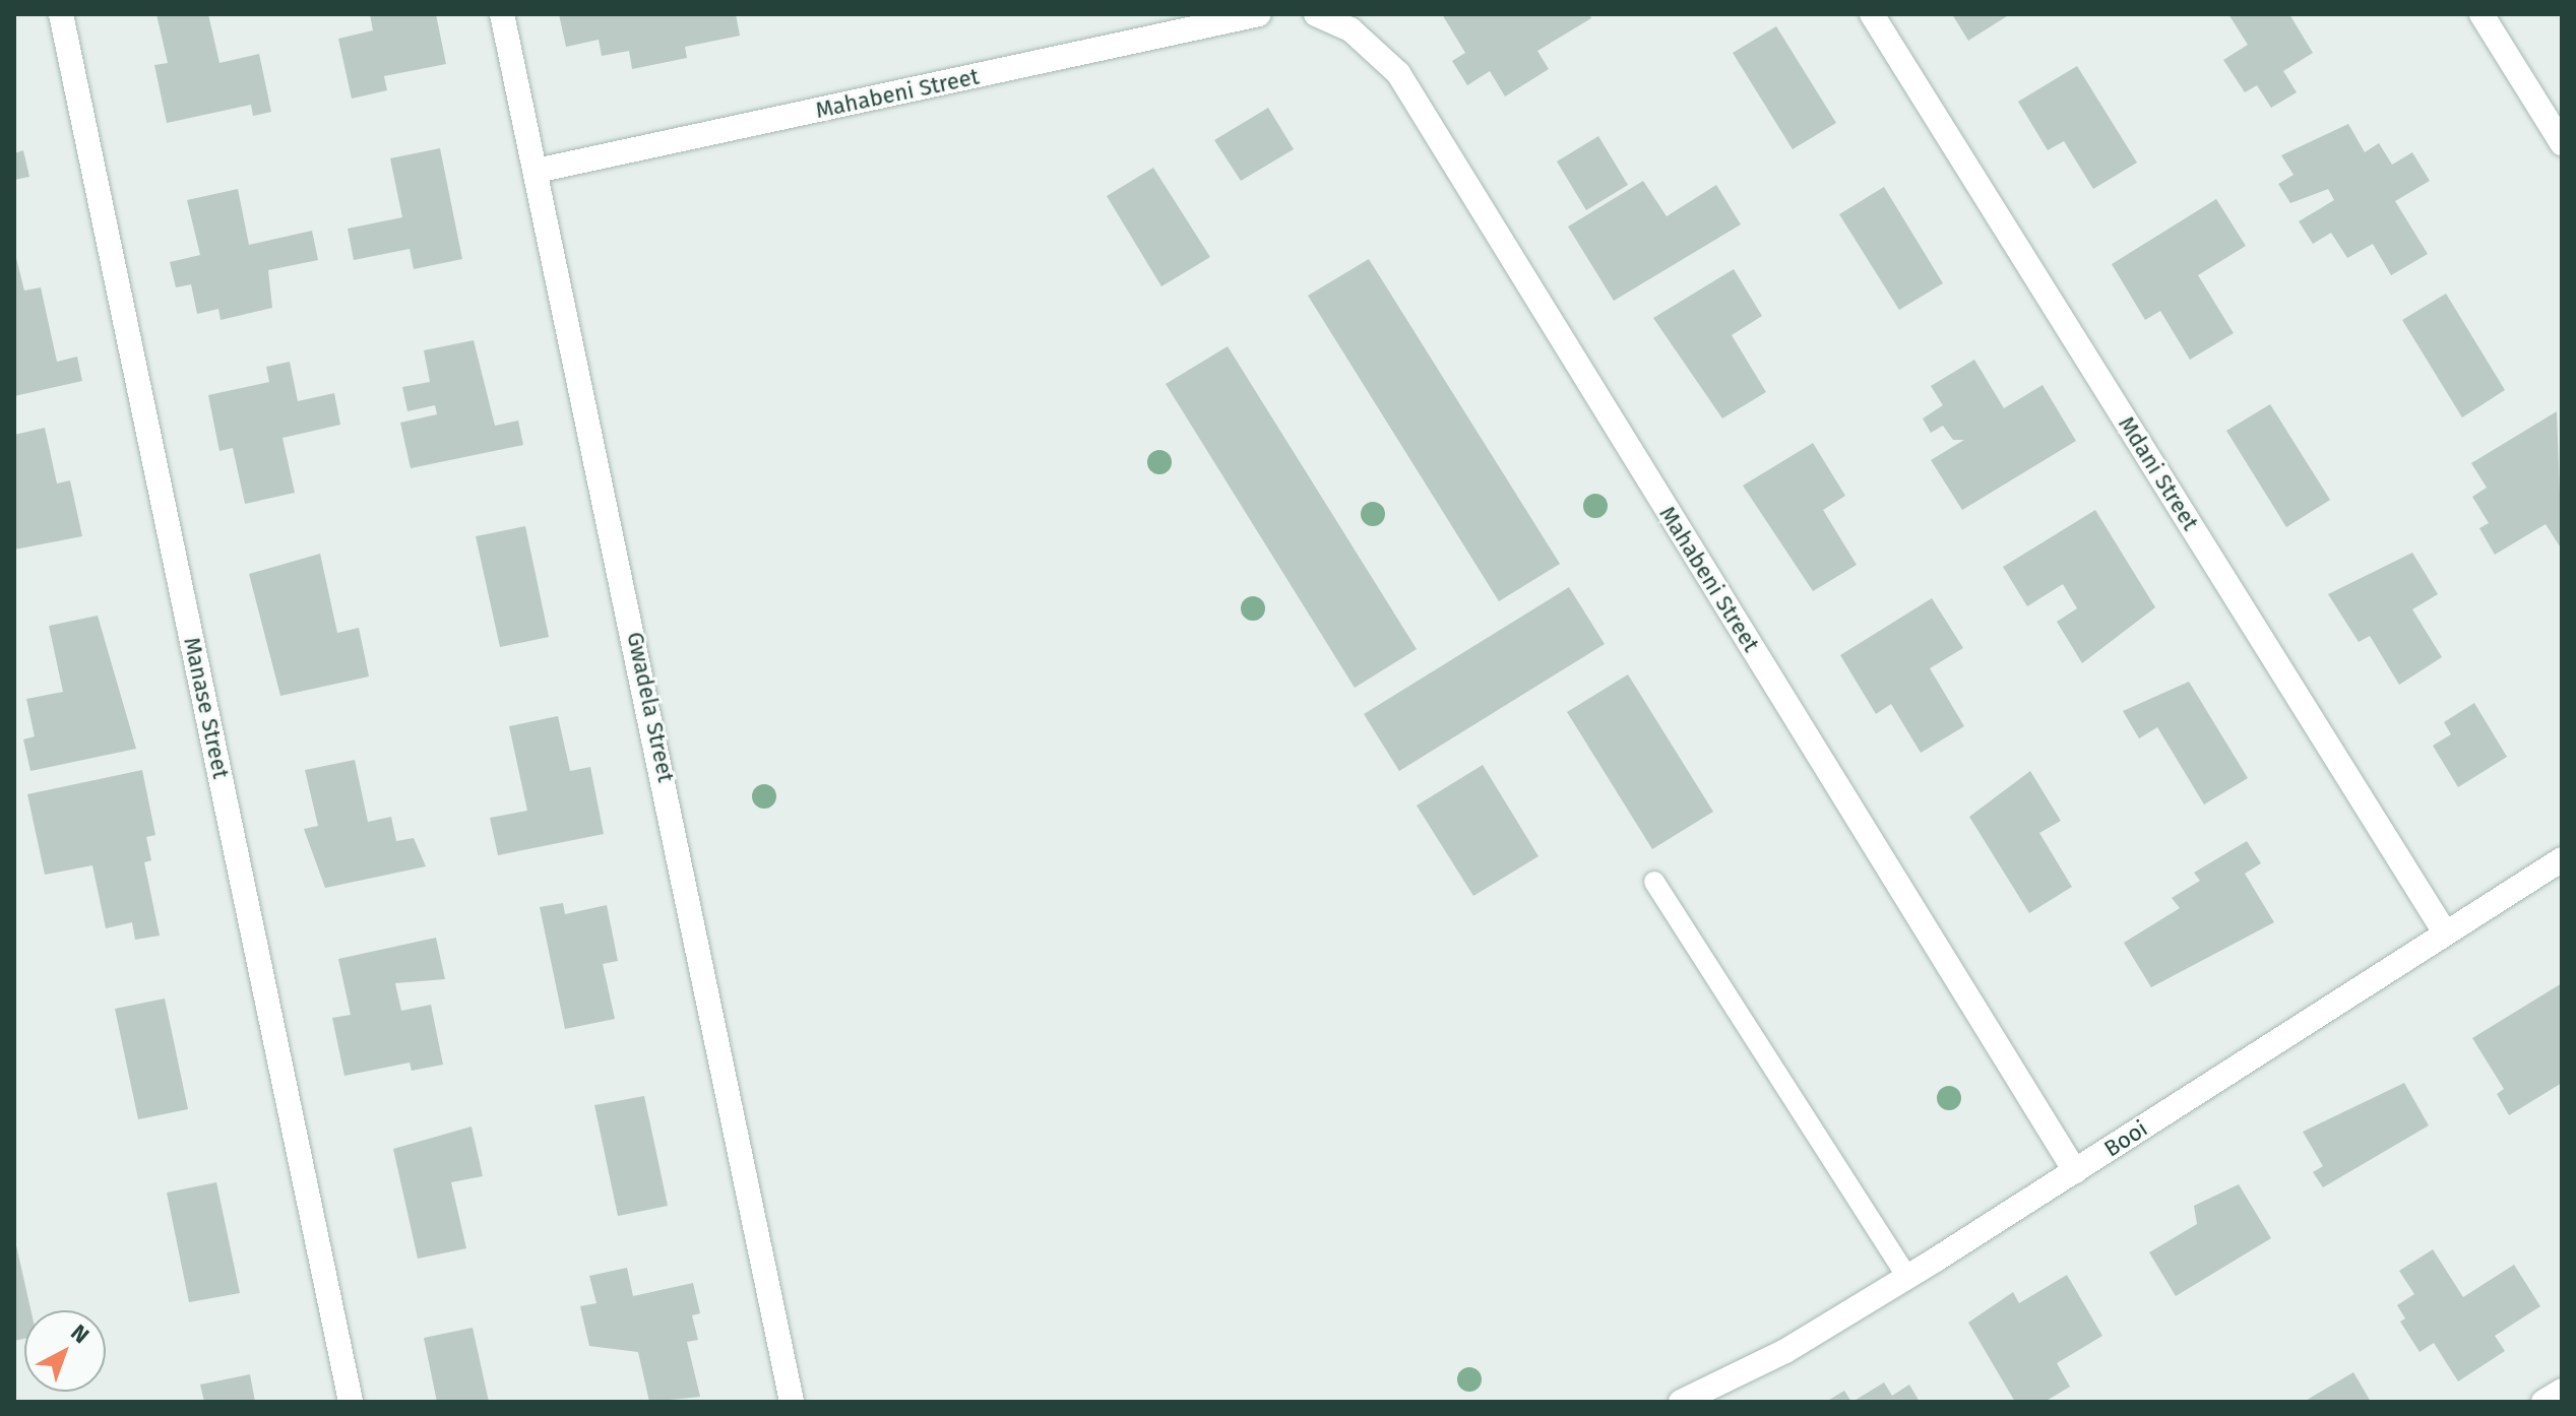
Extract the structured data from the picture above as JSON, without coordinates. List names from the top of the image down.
{
  "streets": {
    "street": [
      "Mahabeni Street",
      "Mdani Street",
      "Gwadela Street",
      "Manase Street",
      "Booi"
    ]
  },
  "crossings": [
    ["Mahabeni Street", "Gwadela Street"],
    ["Mahabeni Street", "Booi"],
    ["Mdani Street", "Booi"]
  ],
  "north": "top right"
}
